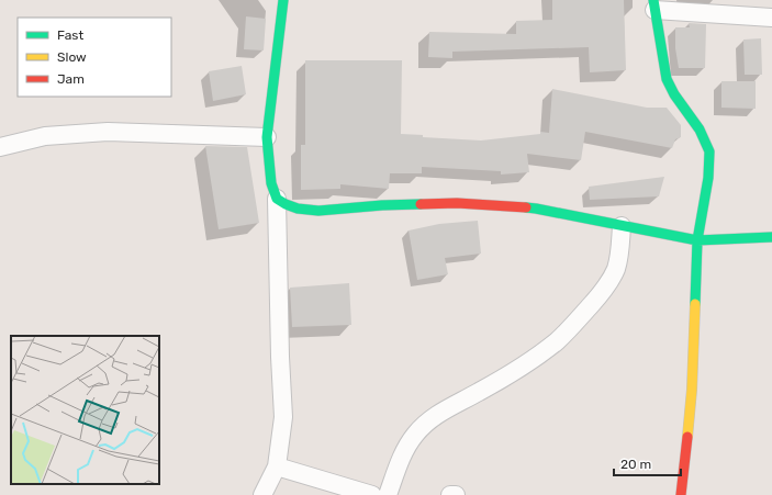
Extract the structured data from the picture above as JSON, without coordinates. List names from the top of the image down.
{
  "legend": ["Fast", "Slow", "Jam"],
  "scale_bar": "20 m"
}
